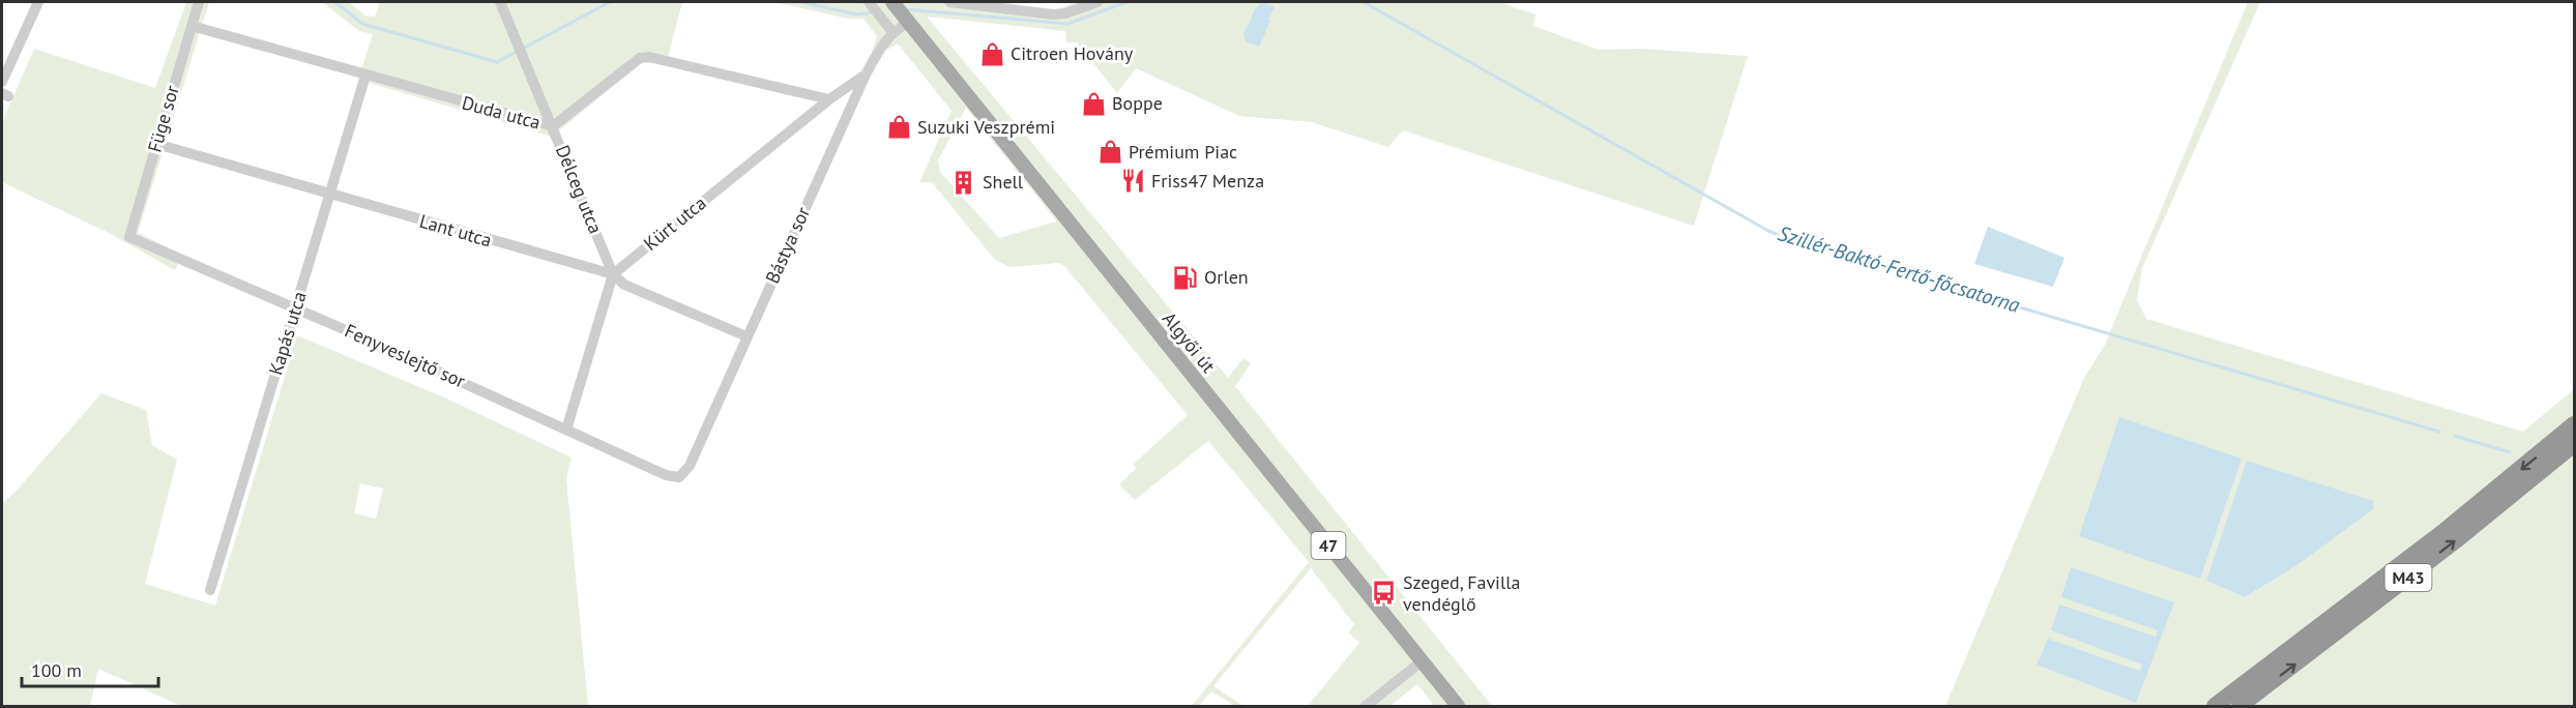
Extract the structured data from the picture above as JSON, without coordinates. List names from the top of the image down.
{
  "streets": {
    "highway": ["M43"],
    "main road": ["Algyői út", "47"],
    "street": [
      "Duda utca",
      "Füge sor",
      "Délceg utca",
      "Kürt utca",
      "Lant utca",
      "Bástya sor",
      "Kapás utca",
      "Fenyveslejtő sor"
    ]
  },
  "crossings": [
    ["Duda utca", "Füge sor"],
    ["Duda utca", "Délceg utca"],
    ["Duda utca", "Kürt utca"],
    ["Duda utca", "Bástya sor"],
    ["Duda utca", "Kapás utca"],
    ["Füge sor", "Lant utca"],
    ["Füge sor", "Fenyveslejtő sor"],
    ["Délceg utca", "Kürt utca"],
    ["Délceg utca", "Lant utca"],
    ["Kürt utca", "Lant utca"],
    ["Kürt utca", "Bástya sor"],
    ["Lant utca", "Bástya sor"],
    ["Lant utca", "Kapás utca"],
    ["Bástya sor", "Algyői út"],
    ["Bástya sor", "Fenyveslejtő sor"],
    ["Kapás utca", "Fenyveslejtő sor"]
  ],
  "water": ["Szillér-Baktó-Fertő-főcsatorna"],
  "places": {
    "shop": [
      "Citroen Hovány",
      "Boppe",
      "Suzuki Veszprémi",
      "Prémium Piac"
    ],
    "restaurant": ["Friss47 Menza"],
    "building": ["Shell"],
    "fuel station": ["Orlen"],
    "bus stop": ["Szeged, Favilla vendéglő"]
  },
  "scale_bar": "100 m"
}
